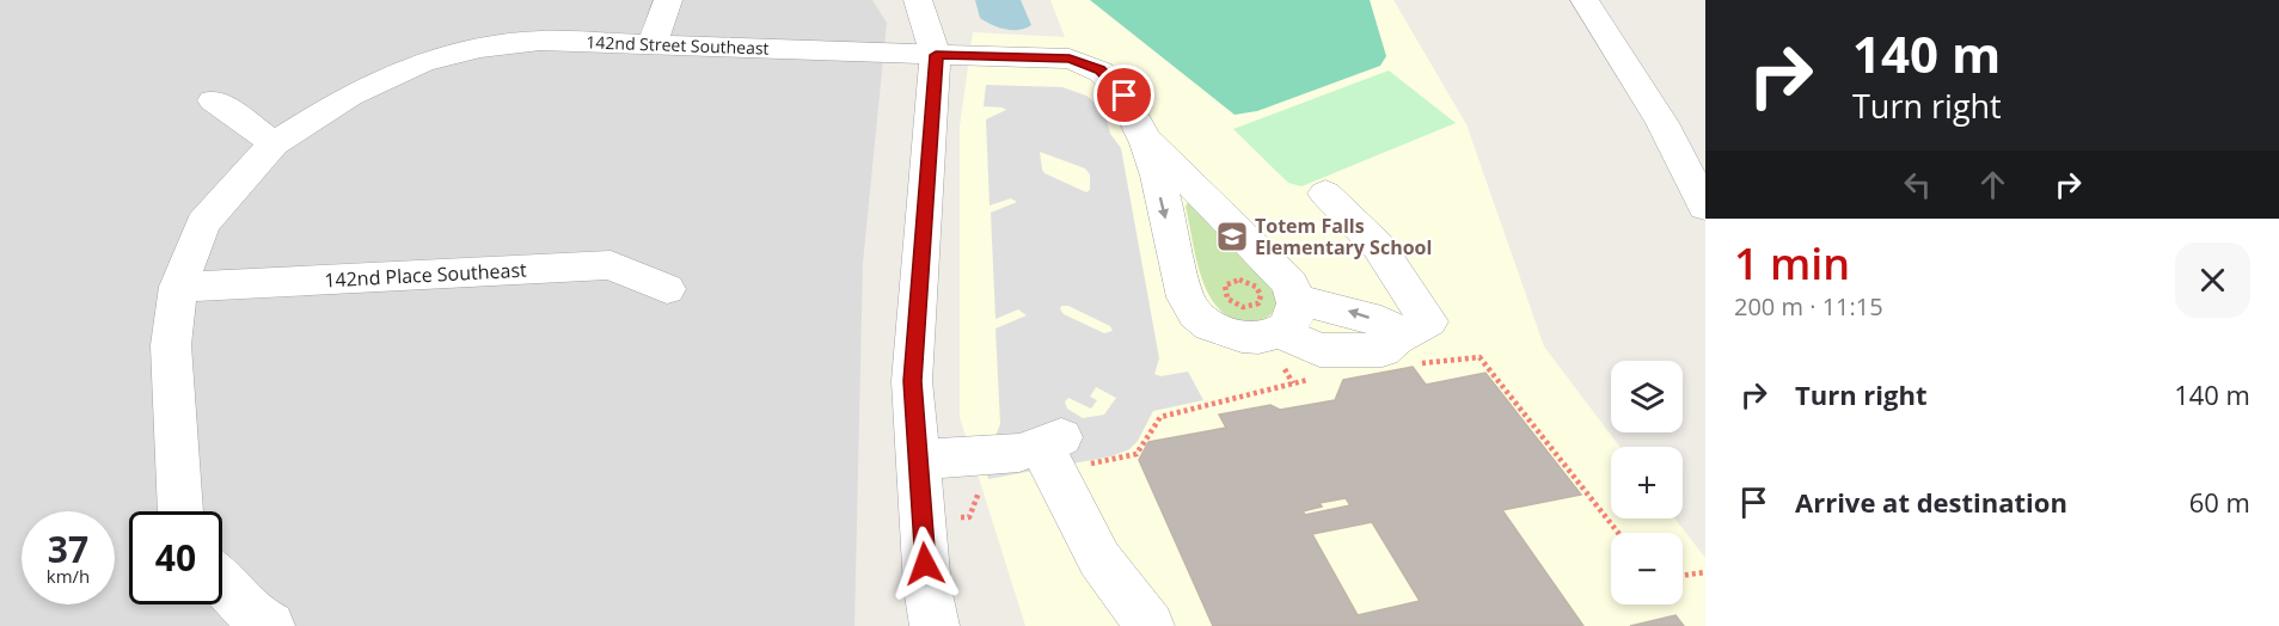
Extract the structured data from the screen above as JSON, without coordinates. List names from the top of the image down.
{
  "streets": {
    "street": ["142nd Street Southeast", "142nd Place Southeast"]
  },
  "crossings": [
    ["142nd Street Southeast", "142nd Place Southeast"]
  ],
  "places": {
    "school or university": ["Totem Falls Elementary School"]
  },
  "page": {
    "turn": ["140 m", "Turn right"],
    "heading": ["1 min", "200 m · 11:15"],
    "list": [
      {
        "name": "Turn right",
        "value": "140 m"
      },
      {
        "name": "Arrive at destination",
        "value": "60 m"
      }
    ],
    "map_buttons": ["+", "−"],
    "speed": "37 km/h",
    "limit": "40"
  }
}
